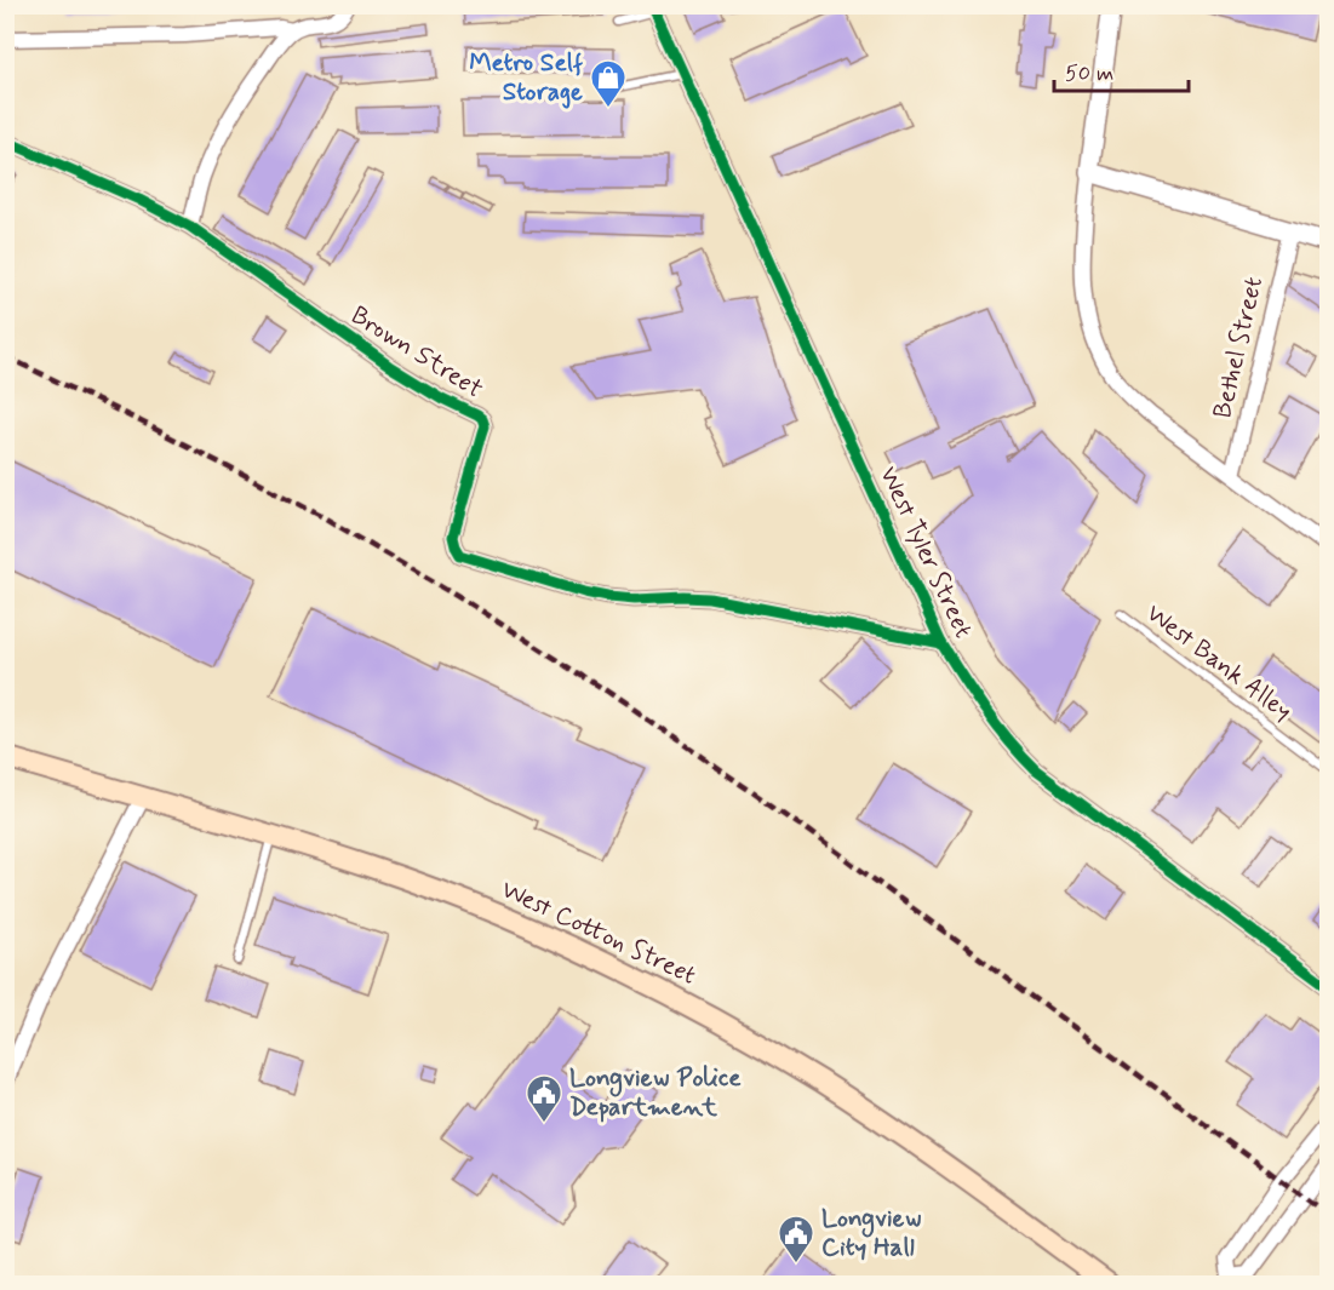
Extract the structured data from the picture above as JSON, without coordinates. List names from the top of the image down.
{
  "streets": {
    "main road": ["West Cotton Street"],
    "street": ["Bethel Street", "Brown Street", "West Tyler Street"],
    "lane": ["West Bank Alley"]
  },
  "crossings": [
    ["Brown Street", "West Tyler Street"]
  ],
  "places": {
    "shop": ["Metro Self Storage"],
    "public building": ["Longview Police Department", "Longview City Hall"]
  },
  "scale_bar": "50 m"
}
